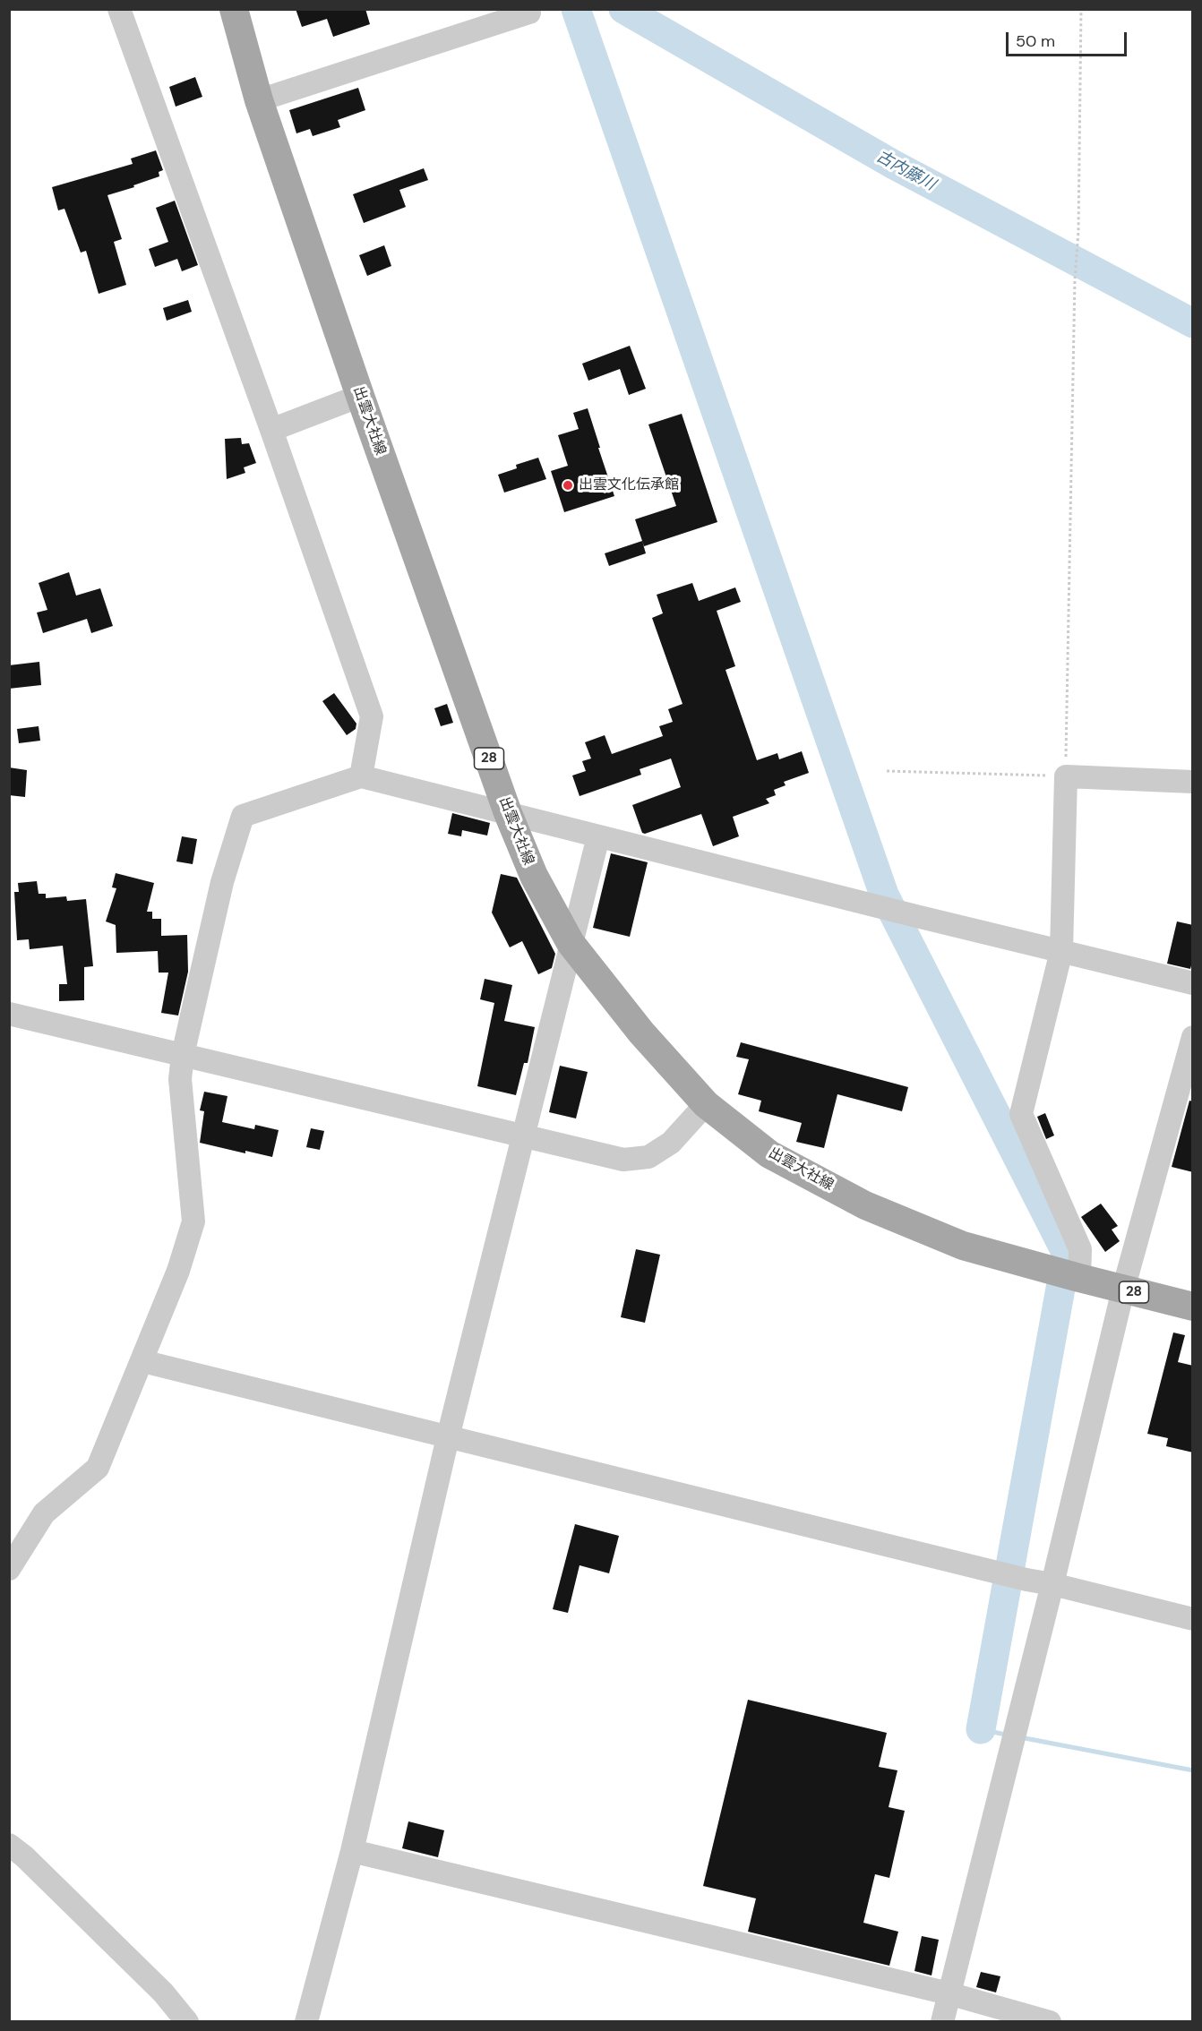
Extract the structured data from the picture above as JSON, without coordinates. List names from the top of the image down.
{
  "streets": {
    "main road": ["出雲大社線", "28"]
  },
  "water": ["古内藤川"],
  "places": ["出雲文化伝承館"],
  "scale_bar": "50 m"
}
